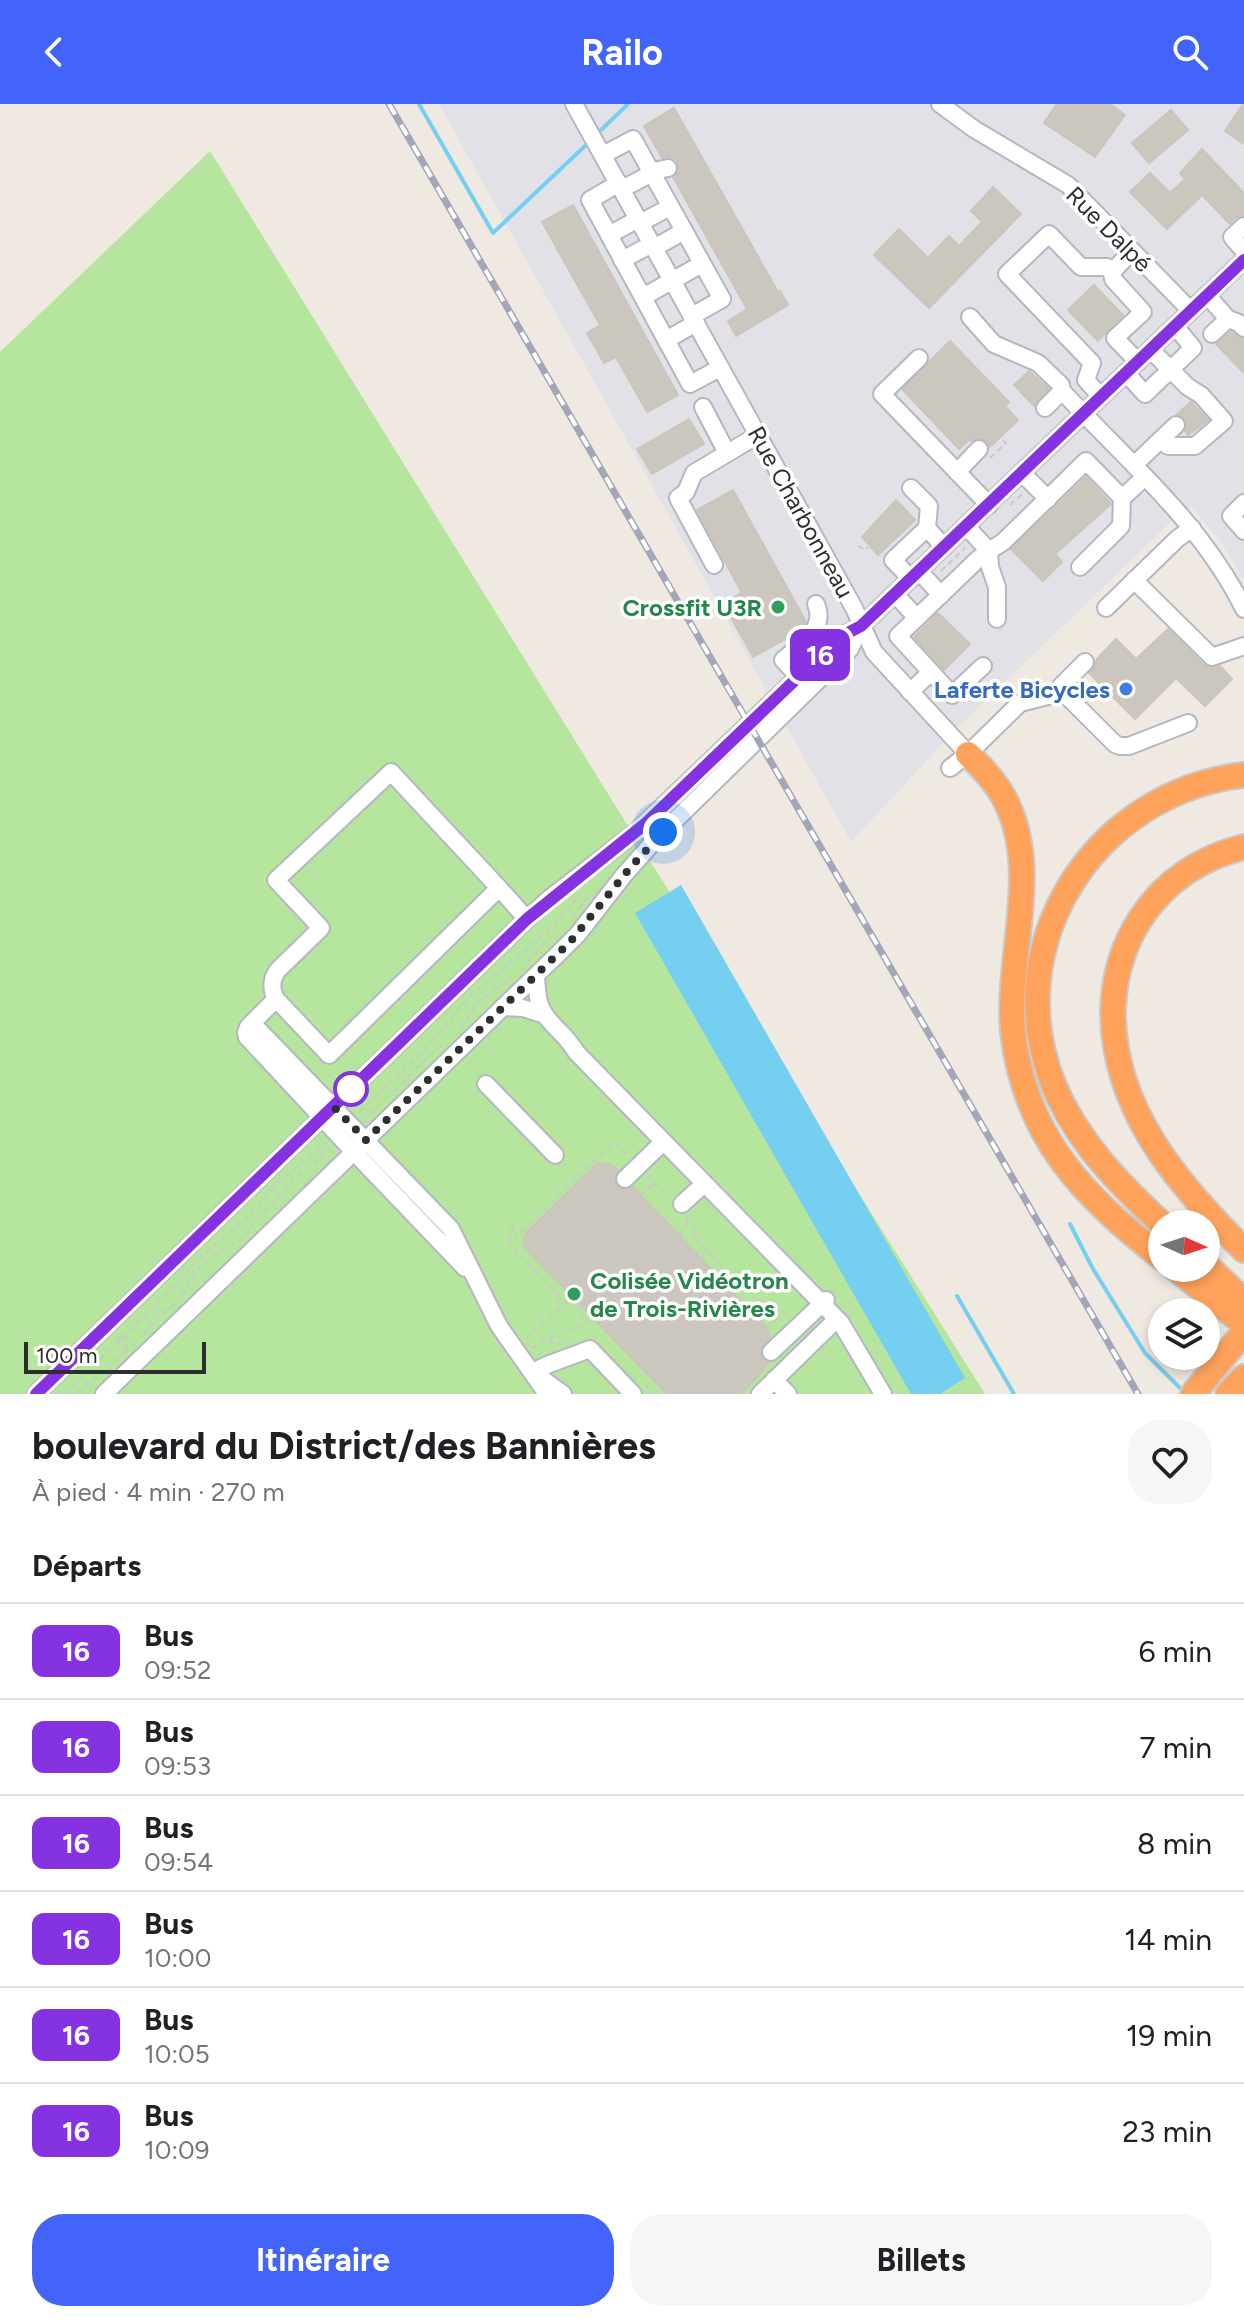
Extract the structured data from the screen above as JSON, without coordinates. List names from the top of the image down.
{
  "streets": {
    "street": ["Rue Dalpé", "Rue Charbonneau"]
  },
  "crossings": [
    ["Rue Dalpé", "Rue Charbonneau"]
  ],
  "places": ["Crossfit U3R", "Laferte Bicycles", "Colisée Vidéotron de Trois-Rivières"],
  "lines": ["bus line 16"],
  "scale_bar": "100 m",
  "north": "right",
  "page": {
    "header": "Railo",
    "on_map": "16",
    "scale": "100 m",
    "heading": [
      ["boulevard du District/des Bannières", "À pied · 4 min · 270 m"],
      "Départs"
    ],
    "list": [
      {
        "mark": "16",
        "name": "Bus",
        "note": "09:52",
        "value": "6 min"
      },
      {
        "mark": "16",
        "name": "Bus",
        "note": "09:53",
        "value": "7 min"
      },
      {
        "mark": "16",
        "name": "Bus",
        "note": "09:54",
        "value": "8 min"
      },
      {
        "mark": "16",
        "name": "Bus",
        "note": "10:00",
        "value": "14 min"
      },
      {
        "mark": "16",
        "name": "Bus",
        "note": "10:05",
        "value": "19 min"
      },
      {
        "mark": "16",
        "name": "Bus",
        "note": "10:09",
        "value": "23 min"
      }
    ],
    "buttons": ["Itinéraire", "Billets"]
  }
}
